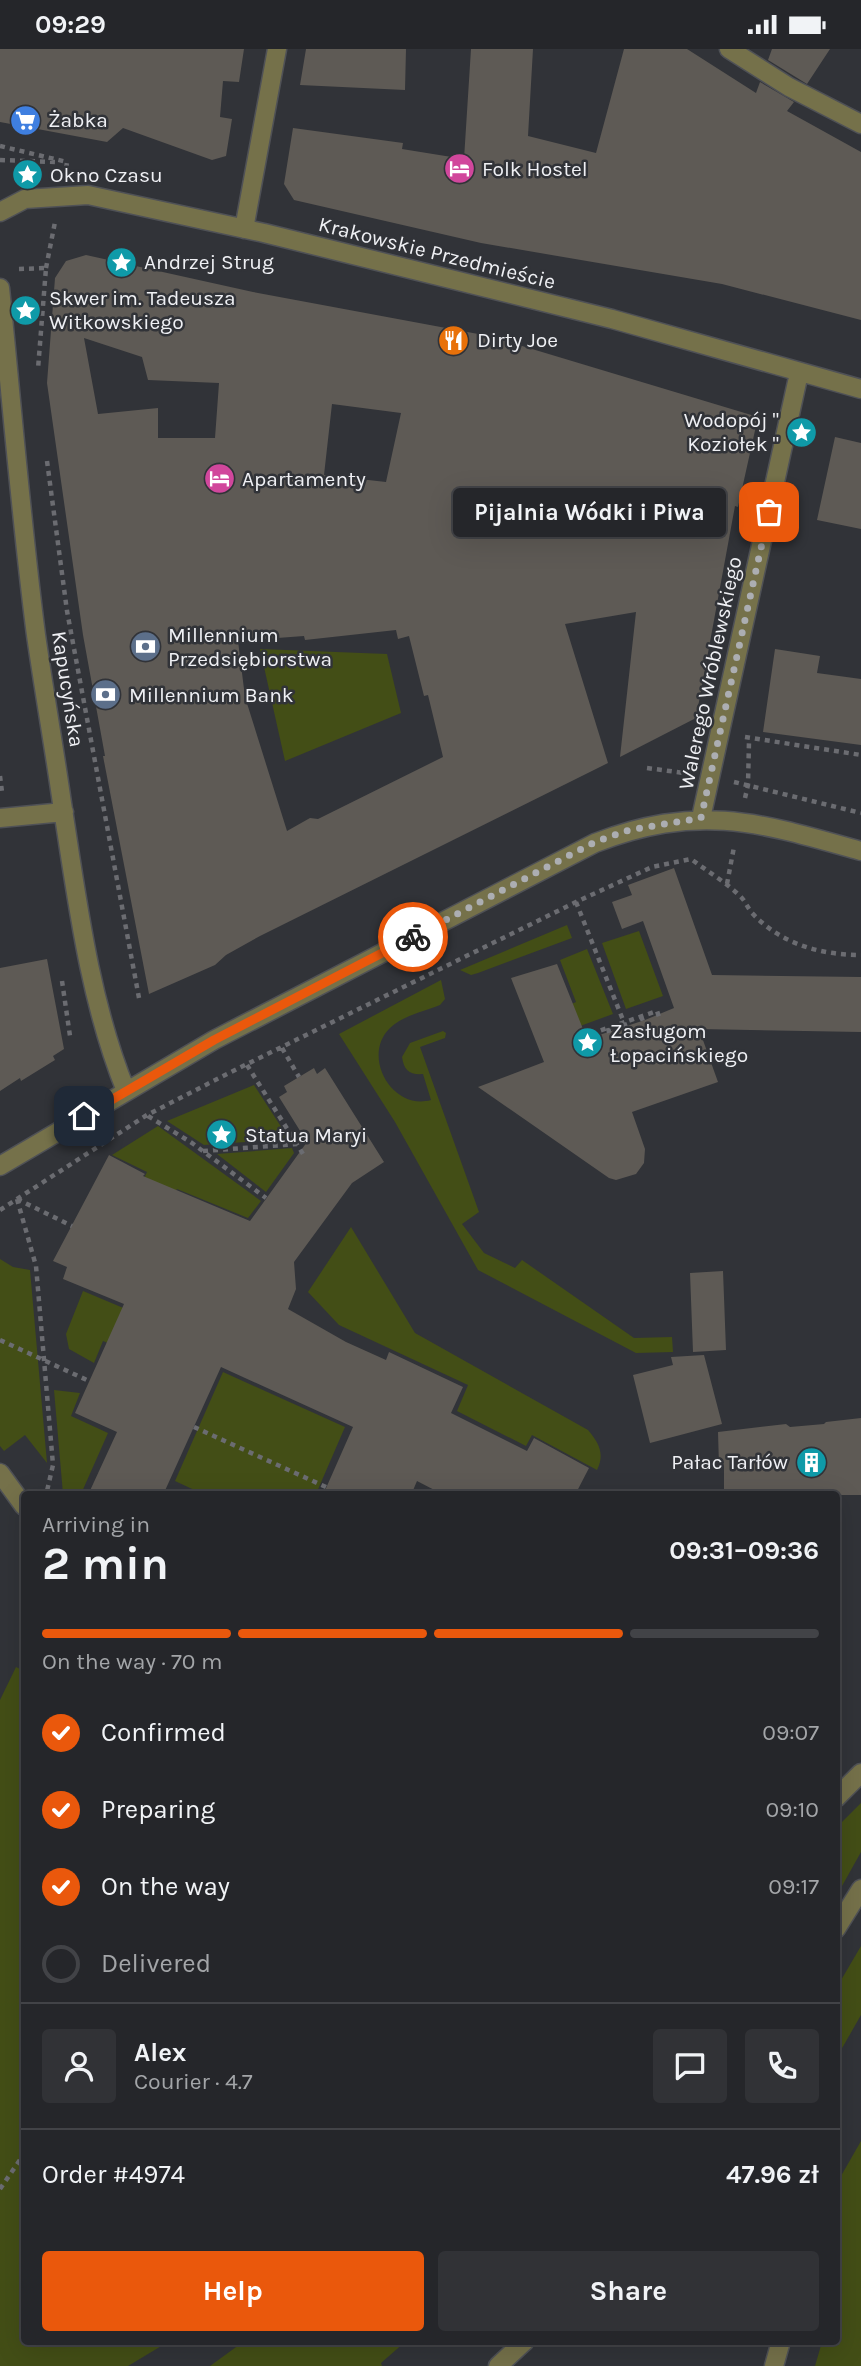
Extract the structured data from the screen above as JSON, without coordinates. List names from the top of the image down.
{
  "streets": {
    "street": ["Krakowskie Przedmieście", "Walerego Wróblewskiego", "Kapucyńska"]
  },
  "crossings": [
    ["Krakowskie Przedmieście", "Walerego Wróblewskiego"]
  ],
  "places": {
    "supermarket": ["Żabka"],
    "hotel": ["Folk Hostel", "Apartamenty"],
    "place": [
      "Okno Czasu",
      "Andrzej Strug",
      "Skwer im. Tadeusza Witkowskiego",
      "Wodopój \" Koziołek \"",
      "Zasługom Łopacińskiego",
      "Statua Maryi"
    ],
    "restaurant": ["Dirty Joe"],
    "other": ["Pijalnia Wódki i Piwa"],
    "bank": ["Millennium Przedsiębiorstwa", "Millennium Bank"],
    "building": ["Pałac Tarłów"]
  },
  "page": {
    "status": "09:29",
    "bubble": "Pijalnia Wódki i Piwa",
    "heading": ["2 min", "Arriving in", "09:31–09:36"],
    "panel": [
      "Alex",
      "Courier · 4.7",
      "Order #4974",
      "47.96 zł"
    ],
    "bar": "On the way · 70 m",
    "list": [
      ["Confirmed", "09:07"],
      ["Preparing", "09:10"],
      ["On the way", "09:17"],
      "Delivered"
    ],
    "buttons": ["Help", "Share"]
  }
}
